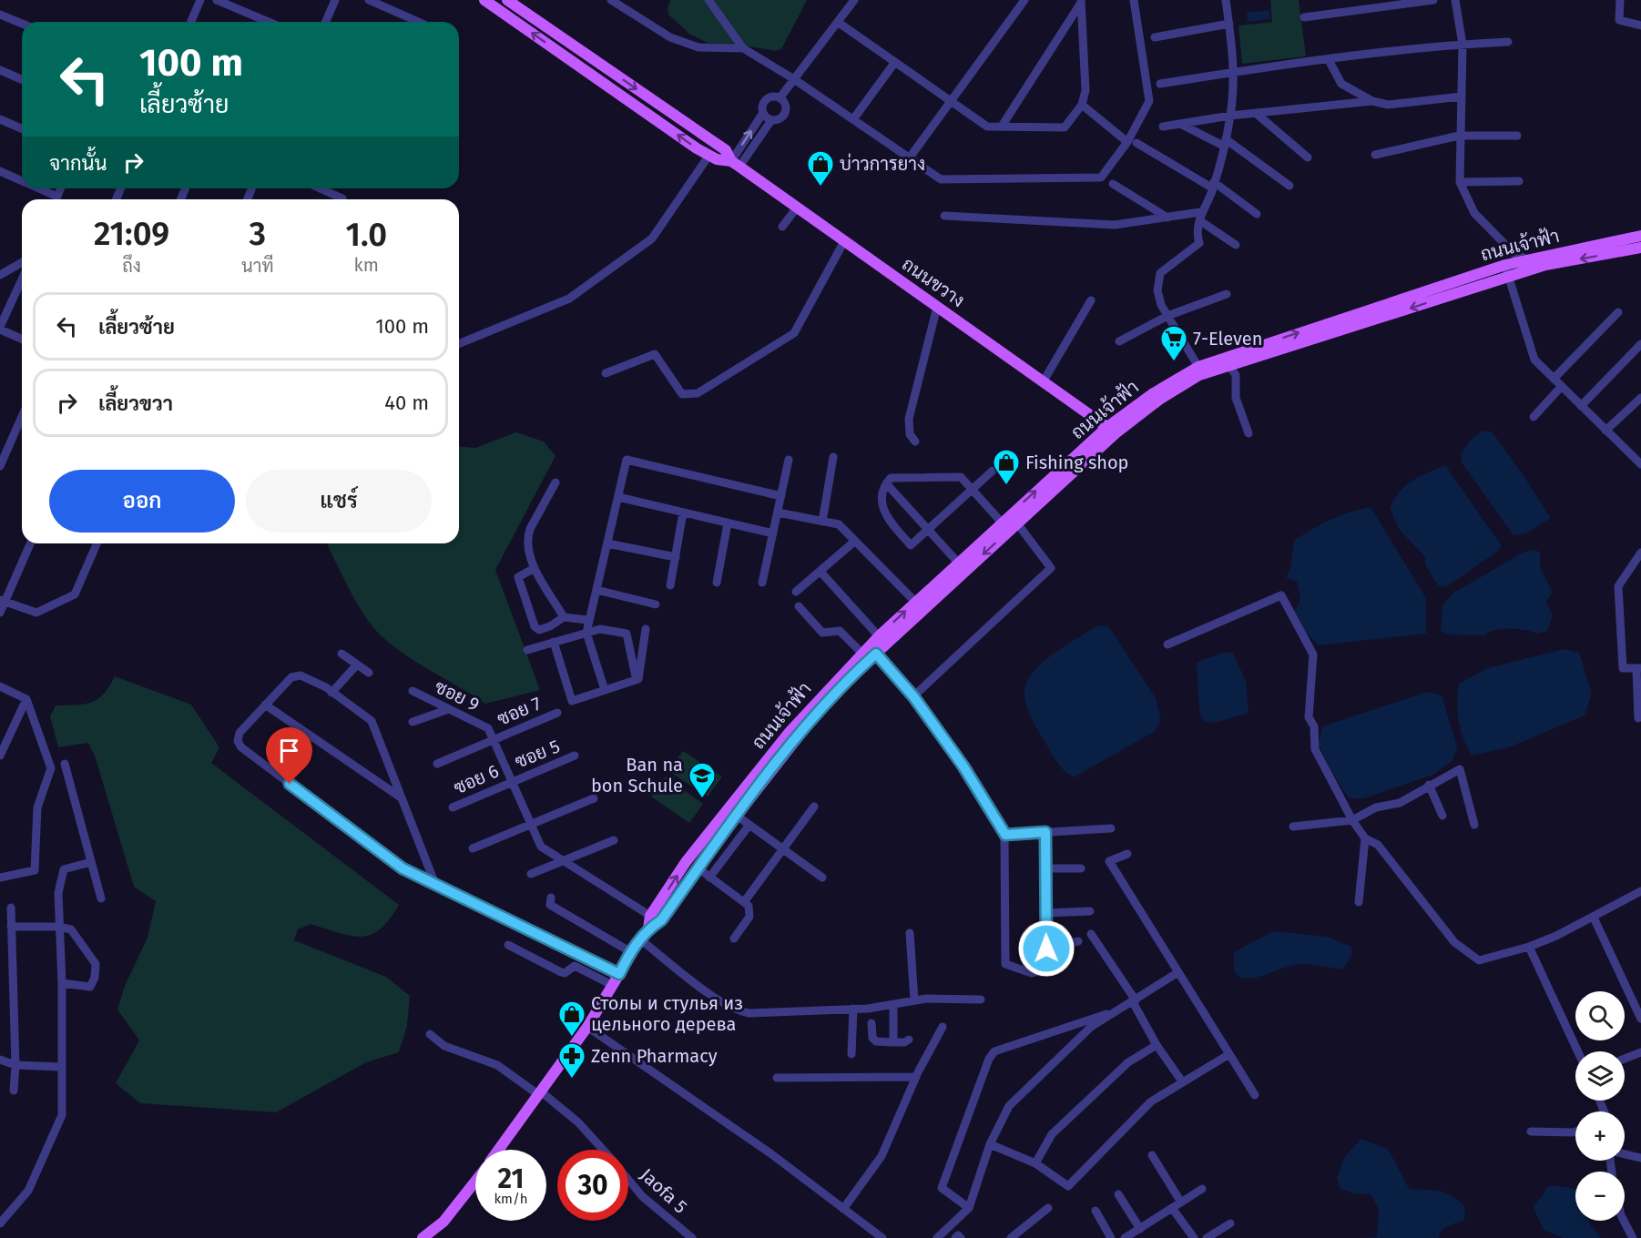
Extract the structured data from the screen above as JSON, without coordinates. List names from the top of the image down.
{
  "streets": {
    "main road": ["ถนนเจ้าฟ้า", "ถนนขวาง"],
    "street": [
      "ซอย 9",
      "ซอย 7",
      "ซอย 5",
      "ซอย 6",
      "Jaofa 5"
    ]
  },
  "crossings": [
    ["ถนนเจ้าฟ้า", "ถนนขวาง"],
    ["ถนนเจ้าฟ้า", "Jaofa 5"],
    ["ซอย 9", "ซอย 7"],
    ["ซอย 5", "ซอย 6"]
  ],
  "places": {
    "shop": ["บ่าวการยาง", "Fishing shop", "Столы и стулья из цельного дерева"],
    "supermarket": ["7-Eleven"],
    "school or university": ["Ban na bon Schule"],
    "pharmacy": ["Zenn Pharmacy"]
  },
  "page": {
    "turn": ["100 m", "เลี้ยวซ้าย"],
    "then": "จากนั้น",
    "eta": [
      "21:09",
      "ถึง",
      "3",
      "นาที",
      "1.0",
      "km"
    ],
    "list": [
      {
        "name": "เลี้ยวซ้าย",
        "value": "100 m"
      },
      {
        "name": "เลี้ยวขวา",
        "value": "40 m"
      }
    ],
    "buttons": ["ออก", "แชร์"],
    "map_buttons": ["+", "−"],
    "speed": "21 km/h",
    "limit": "30"
  }
}
